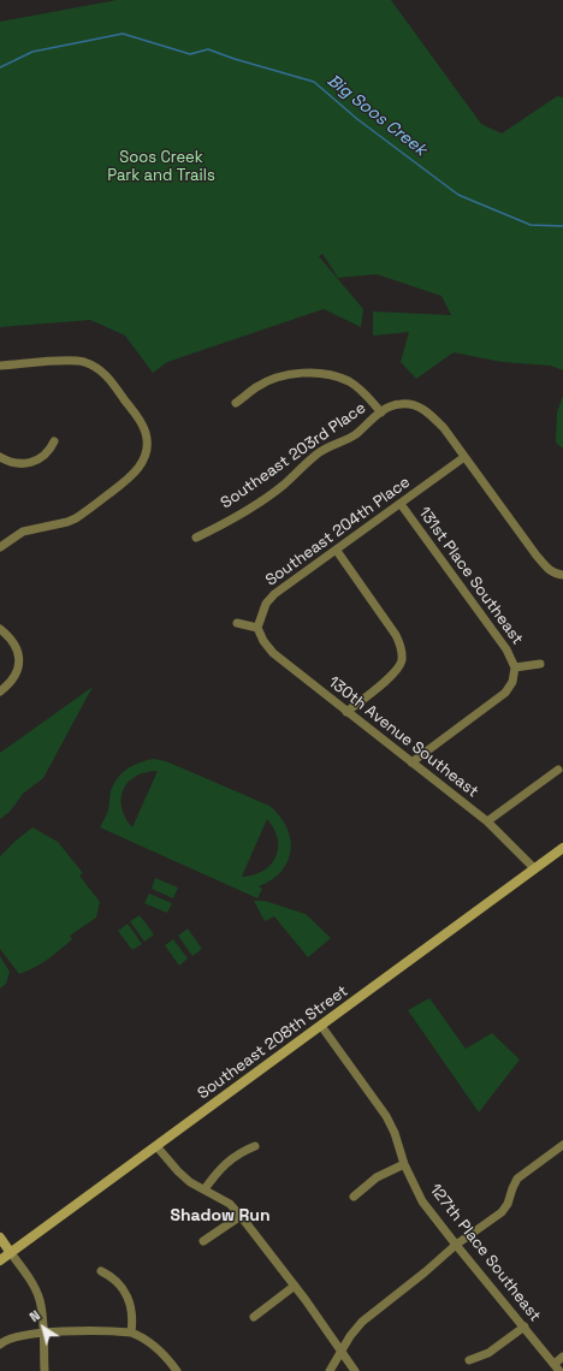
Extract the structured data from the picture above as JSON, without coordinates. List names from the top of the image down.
{
  "streets": {
    "main road": ["Southeast 208th Street"],
    "street": [
      "Southeast 203rd Place",
      "Southeast 204th Place",
      "131st Place Southeast",
      "130th Avenue Southeast",
      "127th Place Southeast"
    ]
  },
  "crossings": [
    ["Southeast 203rd Place", "Southeast 204th Place"],
    ["Southeast 204th Place", "131st Place Southeast"],
    ["Southeast 204th Place", "130th Avenue Southeast"],
    ["130th Avenue Southeast", "Southeast 208th Street"],
    ["Southeast 208th Street", "127th Place Southeast"]
  ],
  "districts": ["Shadow Run"],
  "water": ["Big Soos Creek"],
  "parks": ["Soos Creek Park and Trails"],
  "north": "top left"
}
